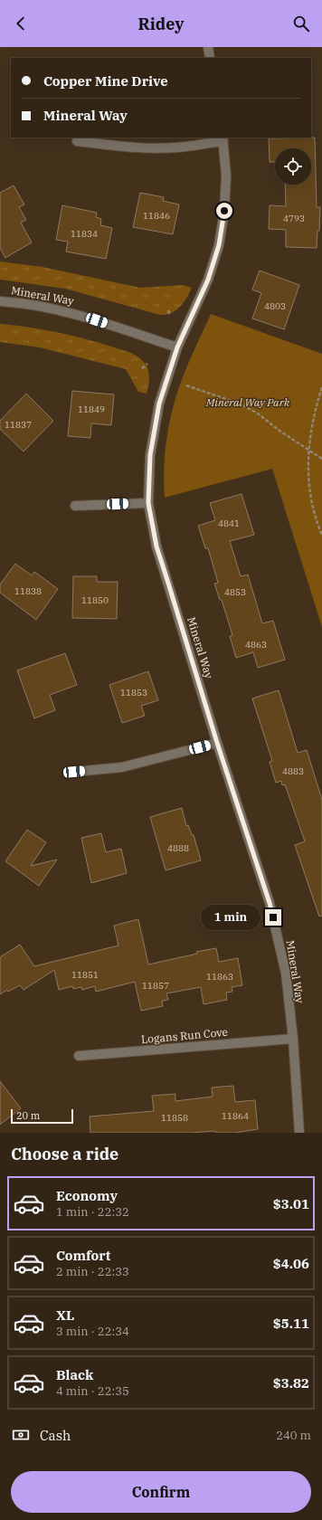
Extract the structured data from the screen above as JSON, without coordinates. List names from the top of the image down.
{
  "streets": {
    "street": ["Mineral Way", "Logans Run Cove"]
  },
  "crossings": [
    ["Mineral Way", "Logans Run Cove"]
  ],
  "parks": ["Mineral Way Park"],
  "house_numbers": [
    "11846",
    "4793",
    "11834",
    "4803",
    "11849",
    "11837",
    "4841",
    "11838",
    "4853",
    "11850",
    "4863",
    "11853",
    "4883",
    "4888",
    "11851",
    "11863",
    "11857",
    "11864",
    "11858"
  ],
  "scale_bar": "20 m",
  "page": {
    "header": "Ridey",
    "banner": ["Copper Mine Drive", "Mineral Way"],
    "bubble": "1 min",
    "scale": "20 m",
    "heading": "Choose a ride",
    "list": [
      {
        "name": "Economy",
        "note": "1 min · 22:32",
        "value": "$3.01"
      },
      {
        "name": "Comfort",
        "note": "2 min · 22:33",
        "value": "$4.06"
      },
      {
        "name": "XL",
        "note": "3 min · 22:34",
        "value": "$5.11"
      },
      {
        "name": "Black",
        "note": "4 min · 22:35",
        "value": "$3.82"
      }
    ],
    "pay": ["Cash", "240 m"],
    "buttons": "Confirm"
  }
}
